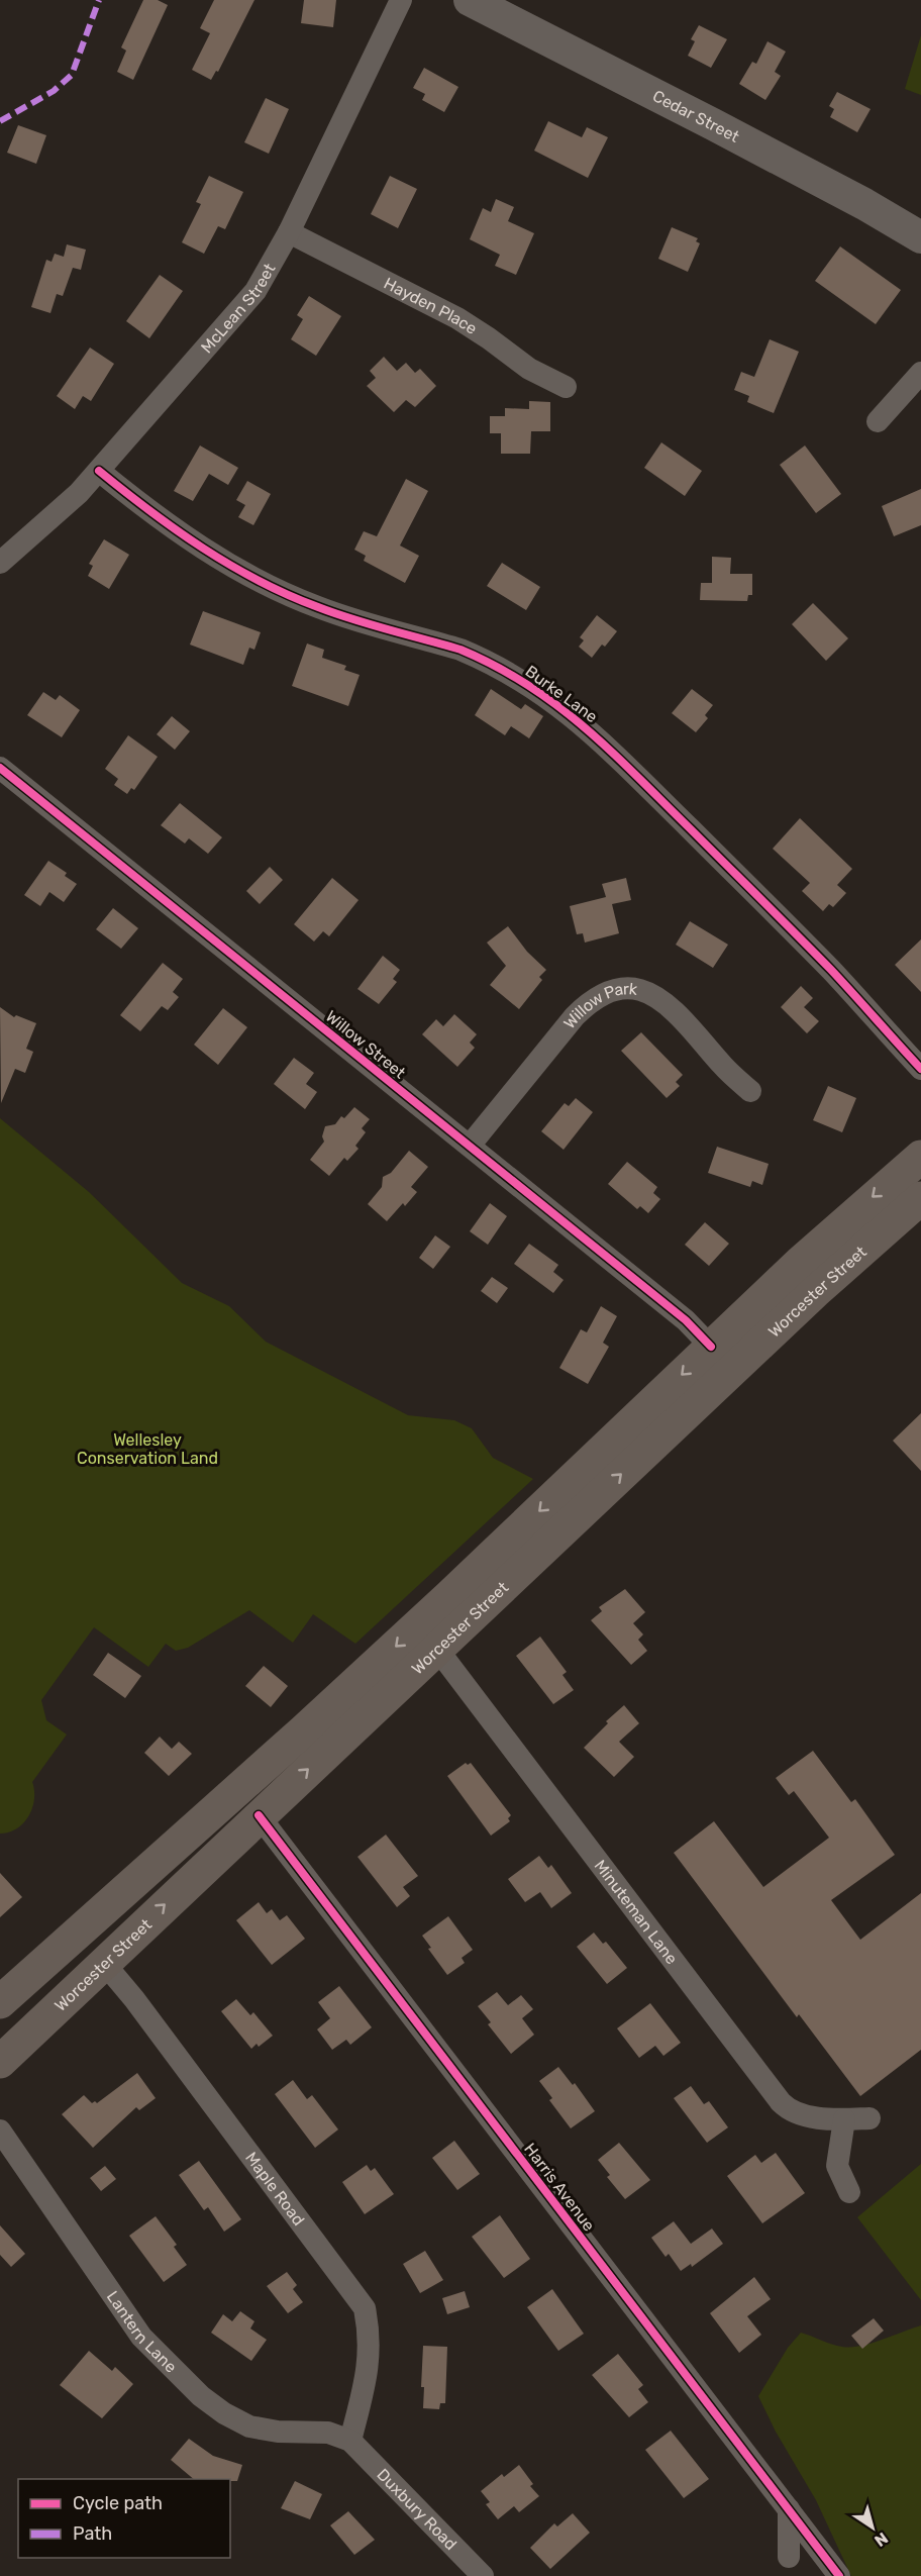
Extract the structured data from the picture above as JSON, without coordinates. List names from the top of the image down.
{
  "streets": {
    "highway": ["Worcester Street"],
    "main road": ["Cedar Street"],
    "street": [
      "Hayden Place",
      "McLean Street",
      "Burke Lane",
      "Willow Park",
      "Willow Street",
      "Minuteman Lane",
      "Harris Avenue",
      "Maple Road",
      "Lantern Lane",
      "Duxbury Road"
    ]
  },
  "crossings": [
    ["Hayden Place", "McLean Street"],
    ["McLean Street", "Burke Lane"],
    ["Willow Park", "Willow Street"],
    ["Willow Street", "Worcester Street"],
    ["Worcester Street", "Minuteman Lane"],
    ["Worcester Street", "Harris Avenue"],
    ["Worcester Street", "Maple Road"],
    ["Maple Road", "Lantern Lane"],
    ["Maple Road", "Duxbury Road"],
    ["Lantern Lane", "Duxbury Road"]
  ],
  "parks": ["Wellesley Conservation Land"],
  "legend": ["Cycle path", "Path"],
  "north": "bottom right"
}
